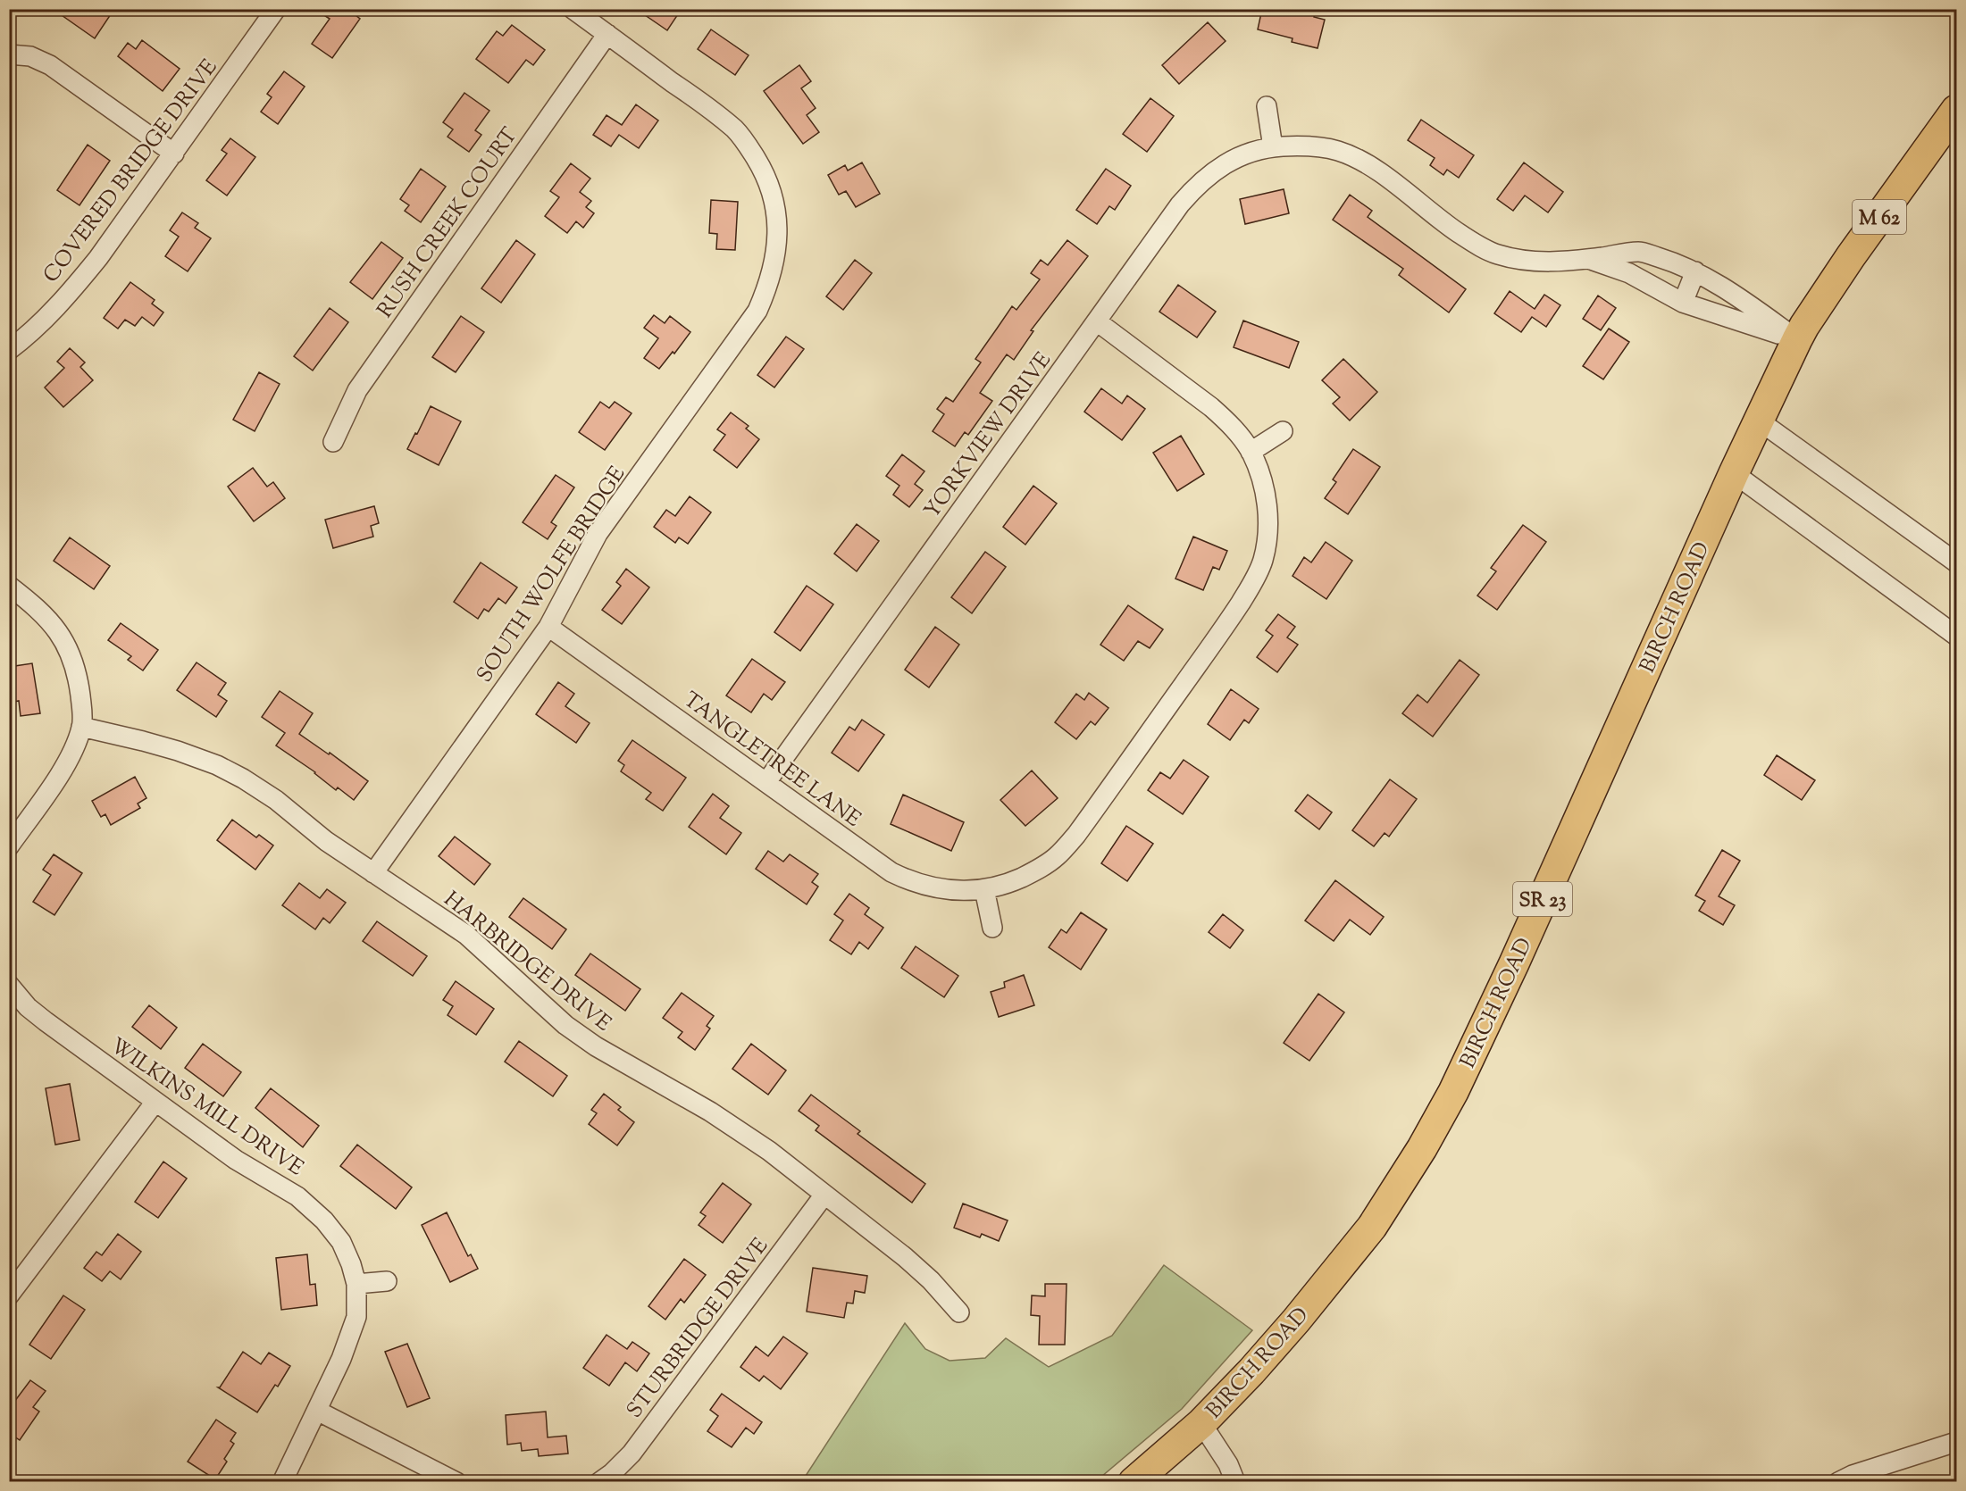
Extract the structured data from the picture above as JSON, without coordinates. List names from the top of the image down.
{
  "streets": {
    "main road": ["M 62", "BIRCH ROAD", "SR 23"],
    "street": [
      "COVERED BRIDGE DRIVE",
      "RUSH CREEK COURT",
      "YORKVIEW DRIVE",
      "SOUTH WOLFE BRIDGE",
      "TANGLETREE LANE",
      "HARBRIDGE DRIVE",
      "WILKINS MILL DRIVE",
      "STURBRIDGE DRIVE"
    ]
  },
  "crossings": [
    ["M 62", "YORKVIEW DRIVE"],
    ["M 62", "BIRCH ROAD"],
    ["RUSH CREEK COURT", "SOUTH WOLFE BRIDGE"],
    ["YORKVIEW DRIVE", "BIRCH ROAD"],
    ["YORKVIEW DRIVE", "TANGLETREE LANE"],
    ["SOUTH WOLFE BRIDGE", "TANGLETREE LANE"],
    ["SOUTH WOLFE BRIDGE", "HARBRIDGE DRIVE"],
    ["BIRCH ROAD", "SR 23"],
    ["HARBRIDGE DRIVE", "STURBRIDGE DRIVE"]
  ]
}
